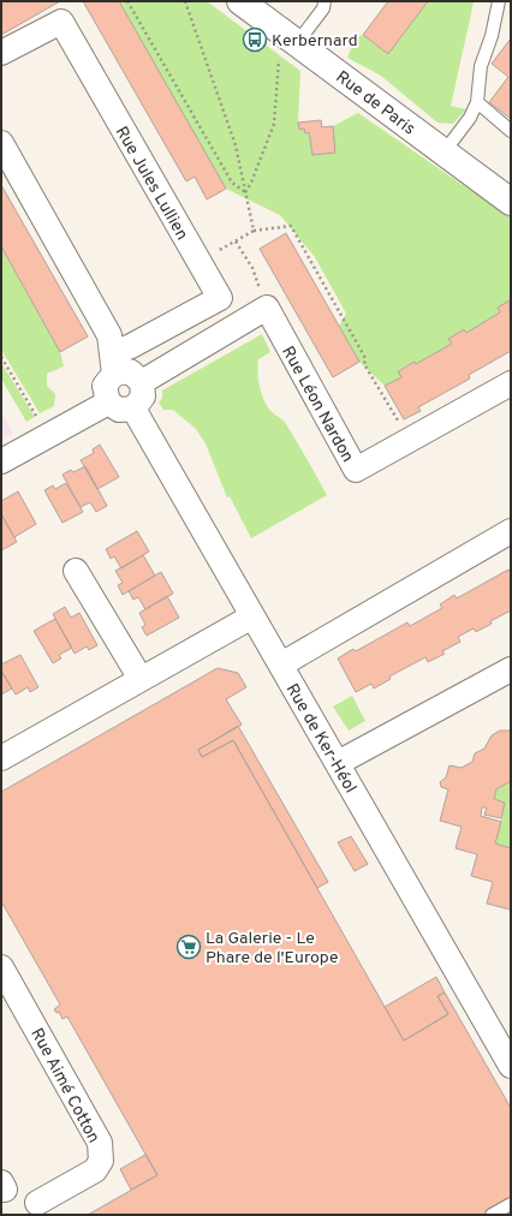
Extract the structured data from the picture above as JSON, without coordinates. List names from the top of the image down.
{
  "streets": {
    "main road": ["Rue de Paris"],
    "street": [
      "Rue Jules Lullien",
      "Rue Léon Nardon",
      "Rue de Ker-Héol",
      "Rue Aimé Cotton"
    ]
  },
  "crossings": [
    ["Rue Jules Lullien", "Rue de Ker-Héol"]
  ],
  "places": {
    "bus stop": ["Kerbernard"],
    "supermarket": ["La Galerie - Le Phare de l'Europe"]
  }
}
